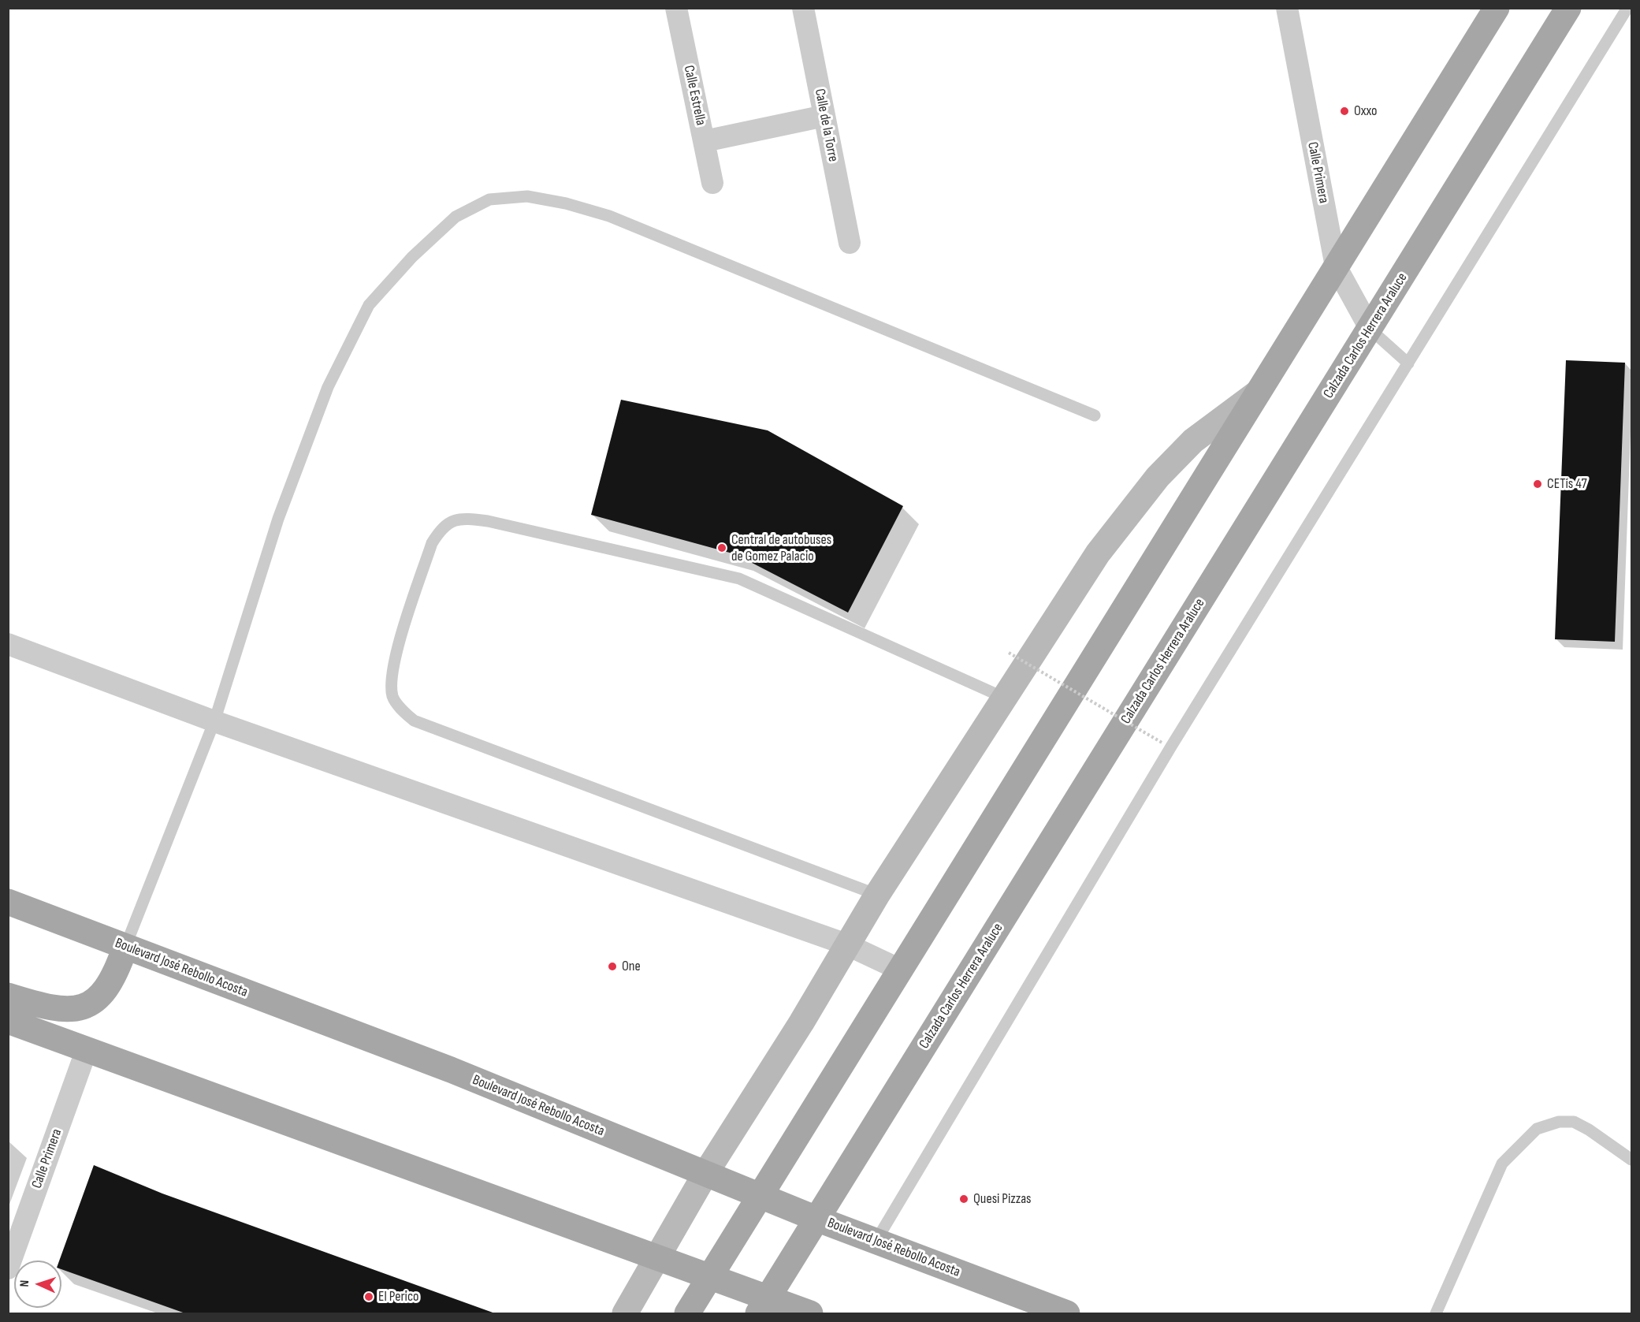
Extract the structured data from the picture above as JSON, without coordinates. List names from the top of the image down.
{
  "streets": {
    "main road": ["Calzada Carlos Herrera Araluce", "Boulevard José Rebollo Acosta"],
    "street": ["Calle Estrella", "Calle de la Torre", "Calle Primera"]
  },
  "crossings": [
    ["Calle Primera", "Calzada Carlos Herrera Araluce"],
    ["Calzada Carlos Herrera Araluce", "Boulevard José Rebollo Acosta"]
  ],
  "places": [
    "Oxxo",
    "CETis 47",
    "Central de autobuses de Gomez Palacio",
    "One",
    "Quesi Pizzas",
    "El Perico"
  ],
  "north": "left"
}
